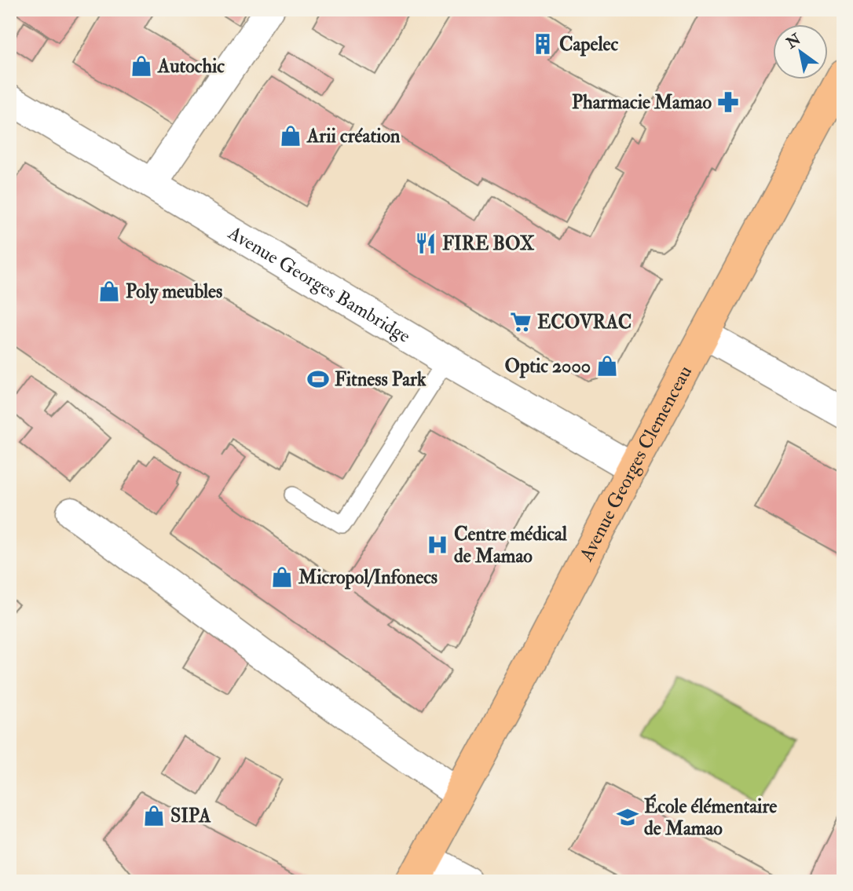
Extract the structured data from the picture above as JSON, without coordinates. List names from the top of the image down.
{
  "streets": {
    "main road": ["Avenue Georges Clemenceau"],
    "street": ["Avenue Georges Bambridge"]
  },
  "crossings": [
    ["Avenue Georges Bambridge", "Avenue Georges Clemenceau"]
  ],
  "places": {
    "building": ["Capelec"],
    "shop": [
      "Autochic",
      "Arii création",
      "Poly meubles",
      "Optic 2000",
      "Micropol/Infonecs",
      "SIPA"
    ],
    "pharmacy": ["Pharmacie Mamao"],
    "restaurant": ["FIRE BOX"],
    "supermarket": ["ECOVRAC"],
    "sports": ["Fitness Park"],
    "hospital": ["Centre médical de Mamao"],
    "school or university": ["École élémentaire de Mamao"]
  },
  "north": "top left"
}
